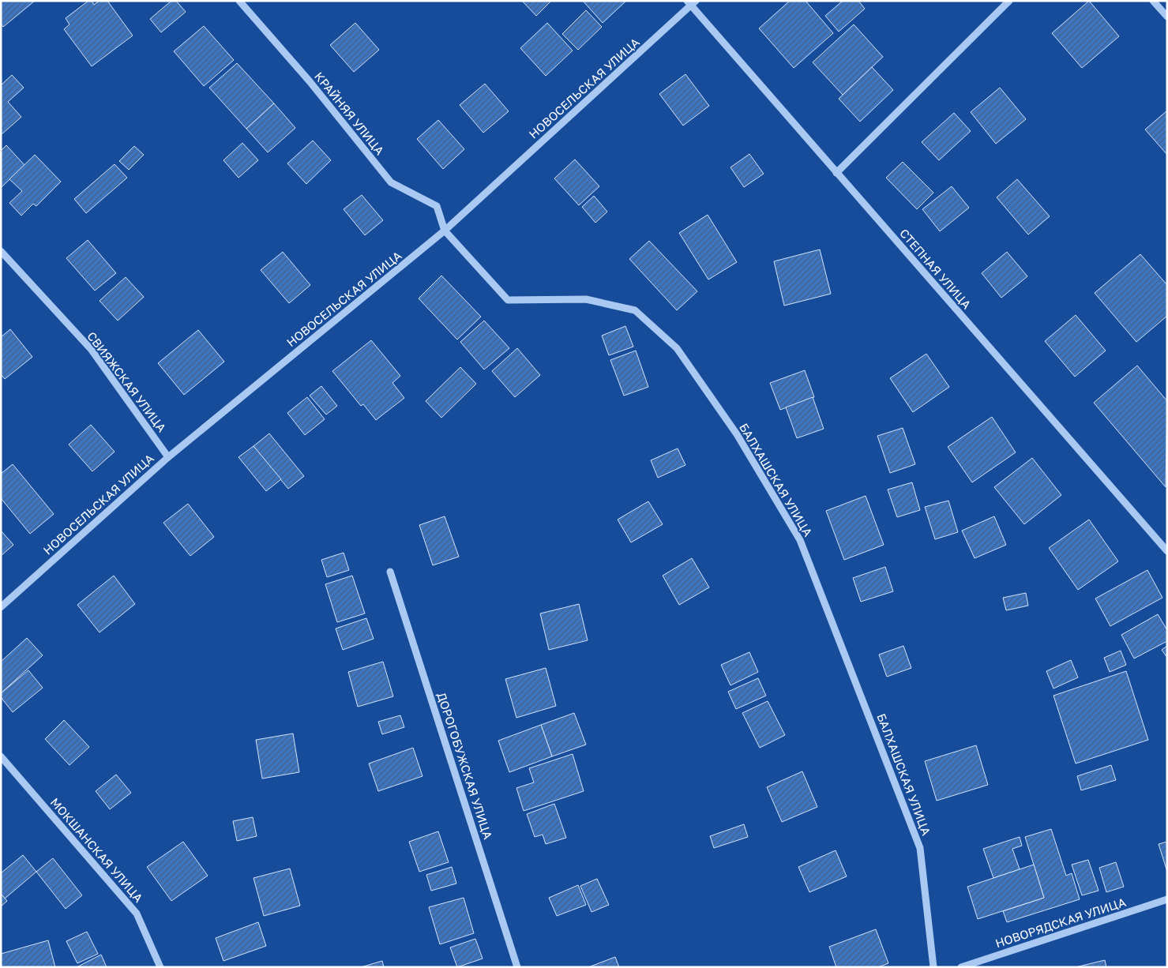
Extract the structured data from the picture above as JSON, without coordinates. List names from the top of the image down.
{
  "streets": {
    "street": [
      "НОВОСЕЛЬСКАЯ УЛИЦА",
      "КРАЙНЯЯ УЛИЦА",
      "СТЕПНАЯ УЛИЦА",
      "СВИЯЖСКАЯ УЛИЦА",
      "БАЛХАШСКАЯ УЛИЦА",
      "ДОРОГОБУЖСКАЯ УЛИЦА",
      "МОКШАНСКАЯ УЛИЦА",
      "НОВОРЯДСКАЯ УЛИЦА"
    ]
  },
  "crossings": [
    ["НОВОСЕЛЬСКАЯ УЛИЦА", "КРАЙНЯЯ УЛИЦА"],
    ["НОВОСЕЛЬСКАЯ УЛИЦА", "СТЕПНАЯ УЛИЦА"],
    ["НОВОСЕЛЬСКАЯ УЛИЦА", "СВИЯЖСКАЯ УЛИЦА"],
    ["НОВОСЕЛЬСКАЯ УЛИЦА", "БАЛХАШСКАЯ УЛИЦА"],
    ["КРАЙНЯЯ УЛИЦА", "БАЛХАШСКАЯ УЛИЦА"]
  ]
}
